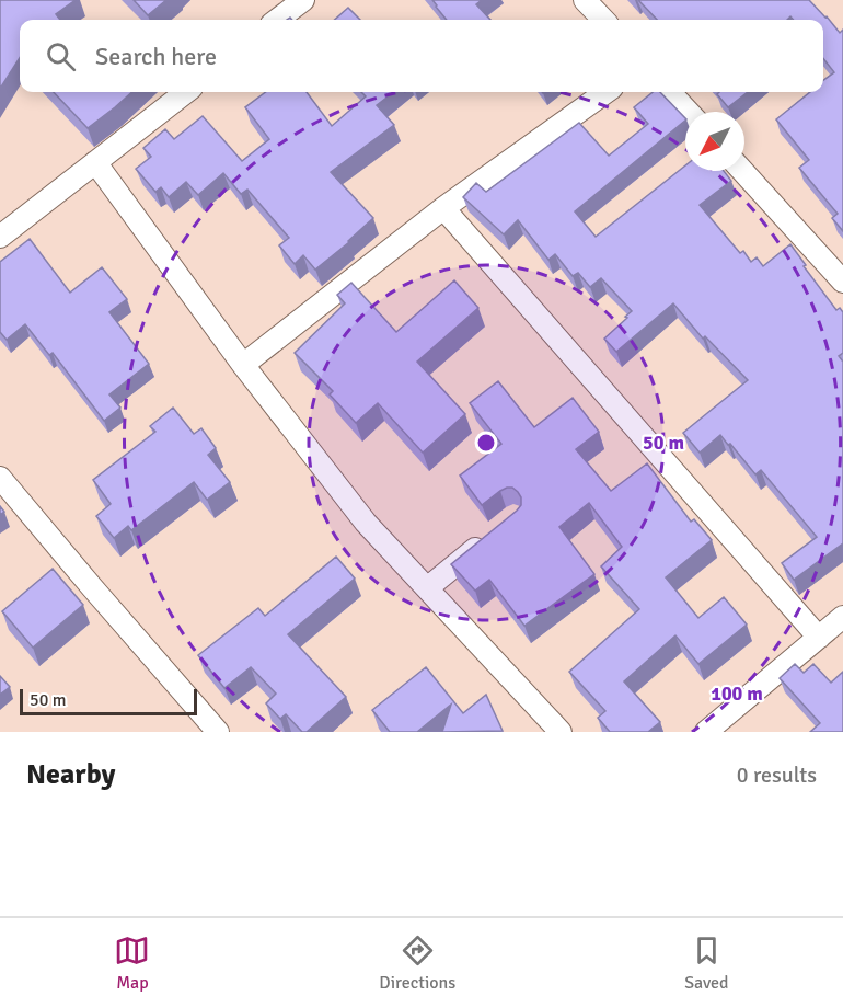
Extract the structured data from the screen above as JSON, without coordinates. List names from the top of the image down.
{
  "scale_bar": "50 m",
  "north": "bottom left",
  "page": {
    "search": "Search here",
    "scale": "50 m",
    "heading": ["Nearby", "0 results"],
    "nav": ["Map", "Directions", "Saved"]
  },
  "rings": ["50 m", "100 m"]
}
